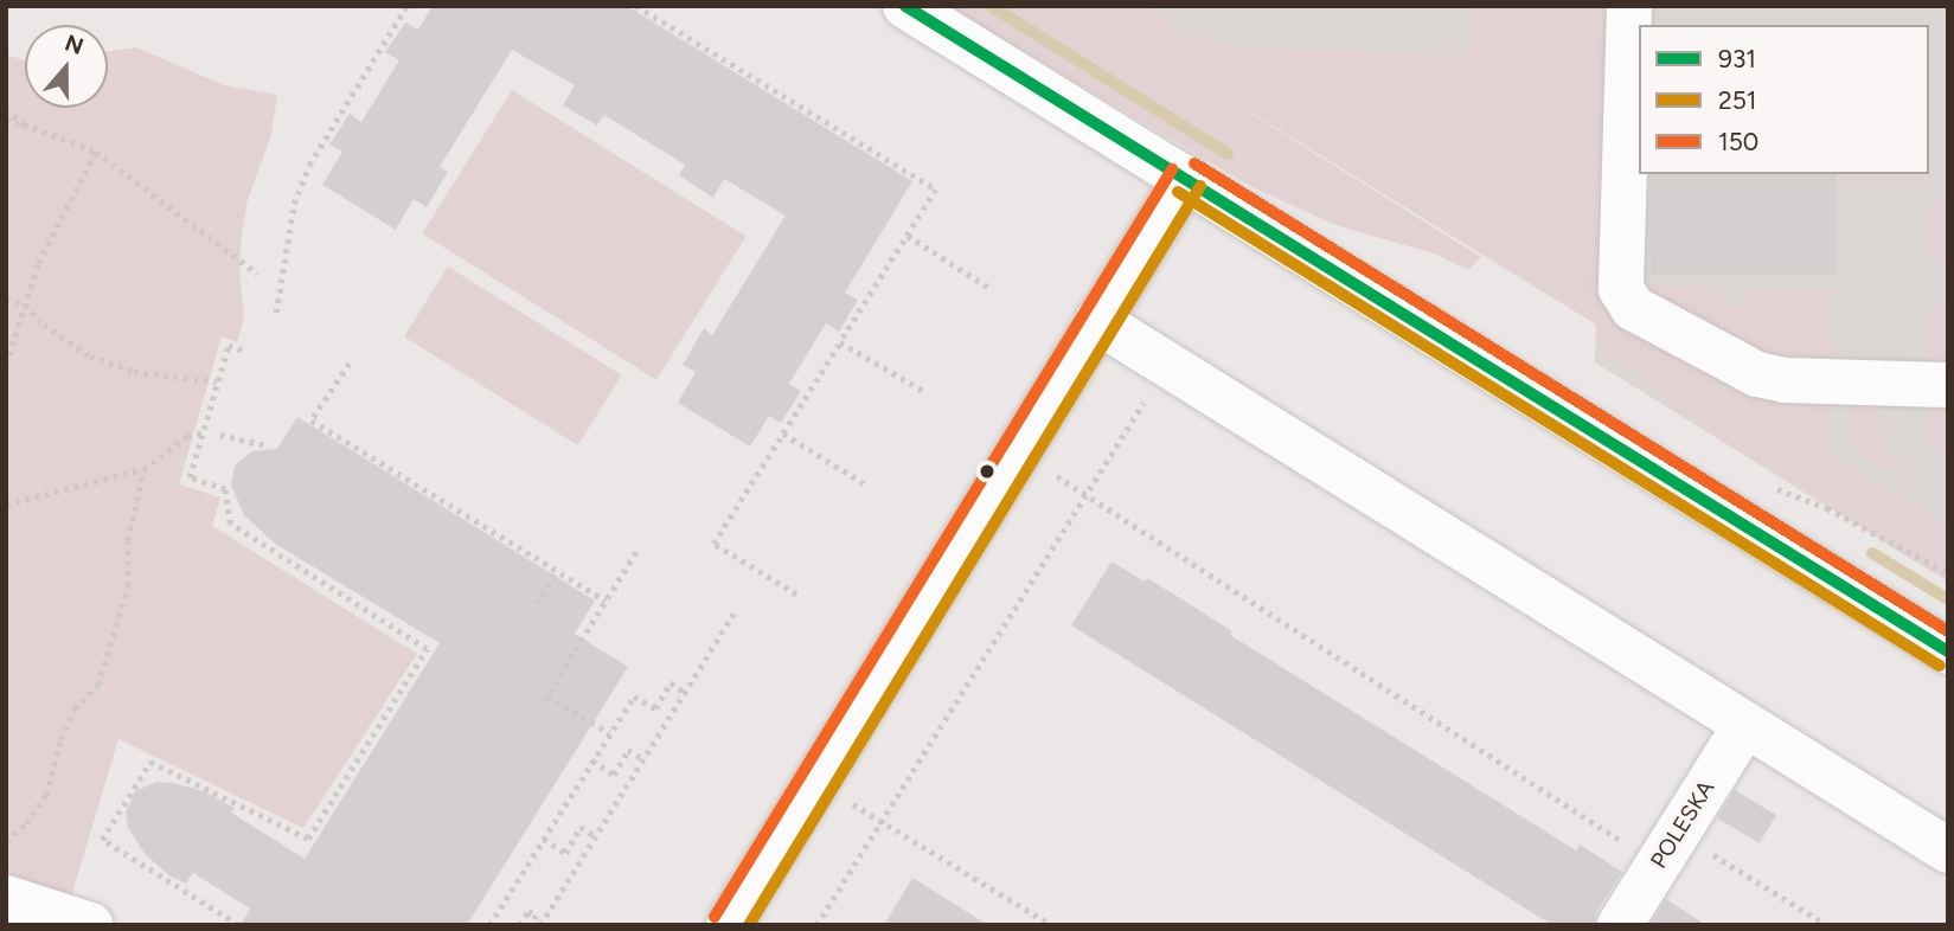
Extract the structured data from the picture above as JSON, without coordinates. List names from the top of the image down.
{
  "streets": {
    "street": ["POLESKA"]
  },
  "lines": ["transit line 931", "transit line 150", "transit line 251"],
  "legend": ["931", "251", "150"],
  "north": "top"
}
